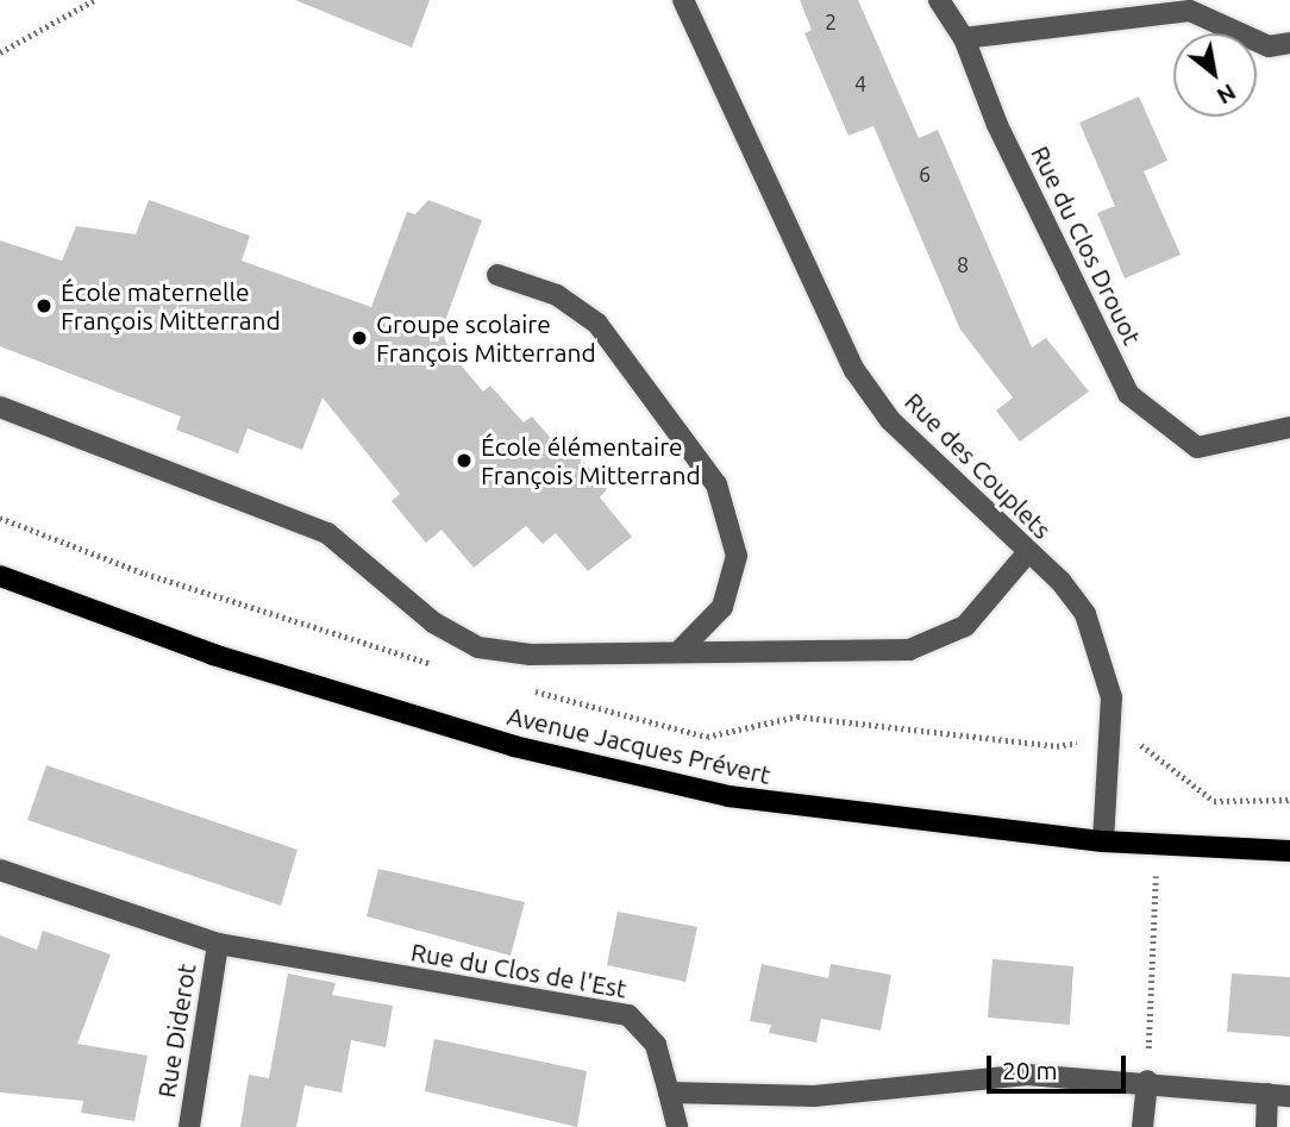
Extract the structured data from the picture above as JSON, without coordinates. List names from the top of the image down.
{
  "streets": {
    "main road": ["Avenue Jacques Prévert"],
    "street": [
      "Rue du Clos Drouot",
      "Rue des Couplets",
      "Rue du Clos de l'Est",
      "Rue Diderot"
    ]
  },
  "crossings": [
    ["Rue des Couplets", "Avenue Jacques Prévert"],
    ["Rue du Clos de l'Est", "Rue Diderot"]
  ],
  "places": ["École maternelle François Mitterrand", "Groupe scolaire François Mitterrand", "École élémentaire François Mitterrand"],
  "house_numbers": [
    "2",
    "4",
    "6",
    "8"
  ],
  "scale_bar": "20 m",
  "north": "bottom right"
}
